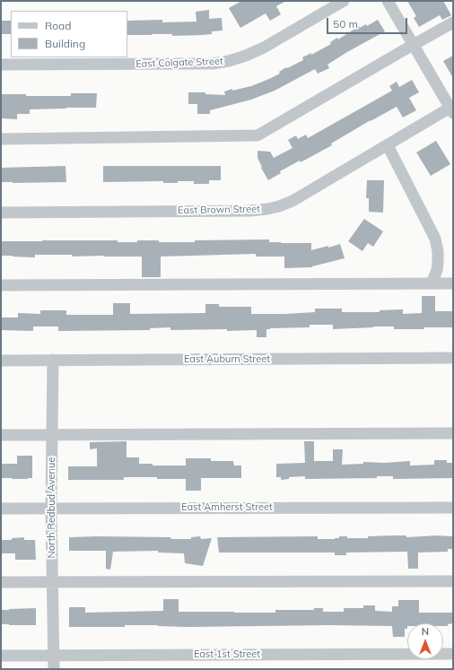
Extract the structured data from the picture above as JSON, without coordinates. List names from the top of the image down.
{
  "streets": {
    "street": [
      "East Colgate Street",
      "East Brown Street",
      "East Auburn Street",
      "North Redbud Avenue",
      "East Amherst Street",
      "East 1st Street"
    ]
  },
  "crossings": [
    ["East Auburn Street", "North Redbud Avenue"],
    ["North Redbud Avenue", "East Amherst Street"],
    ["North Redbud Avenue", "East 1st Street"]
  ],
  "legend": ["Road", "Building"],
  "scale_bar": "50 m",
  "north": "top"
}
